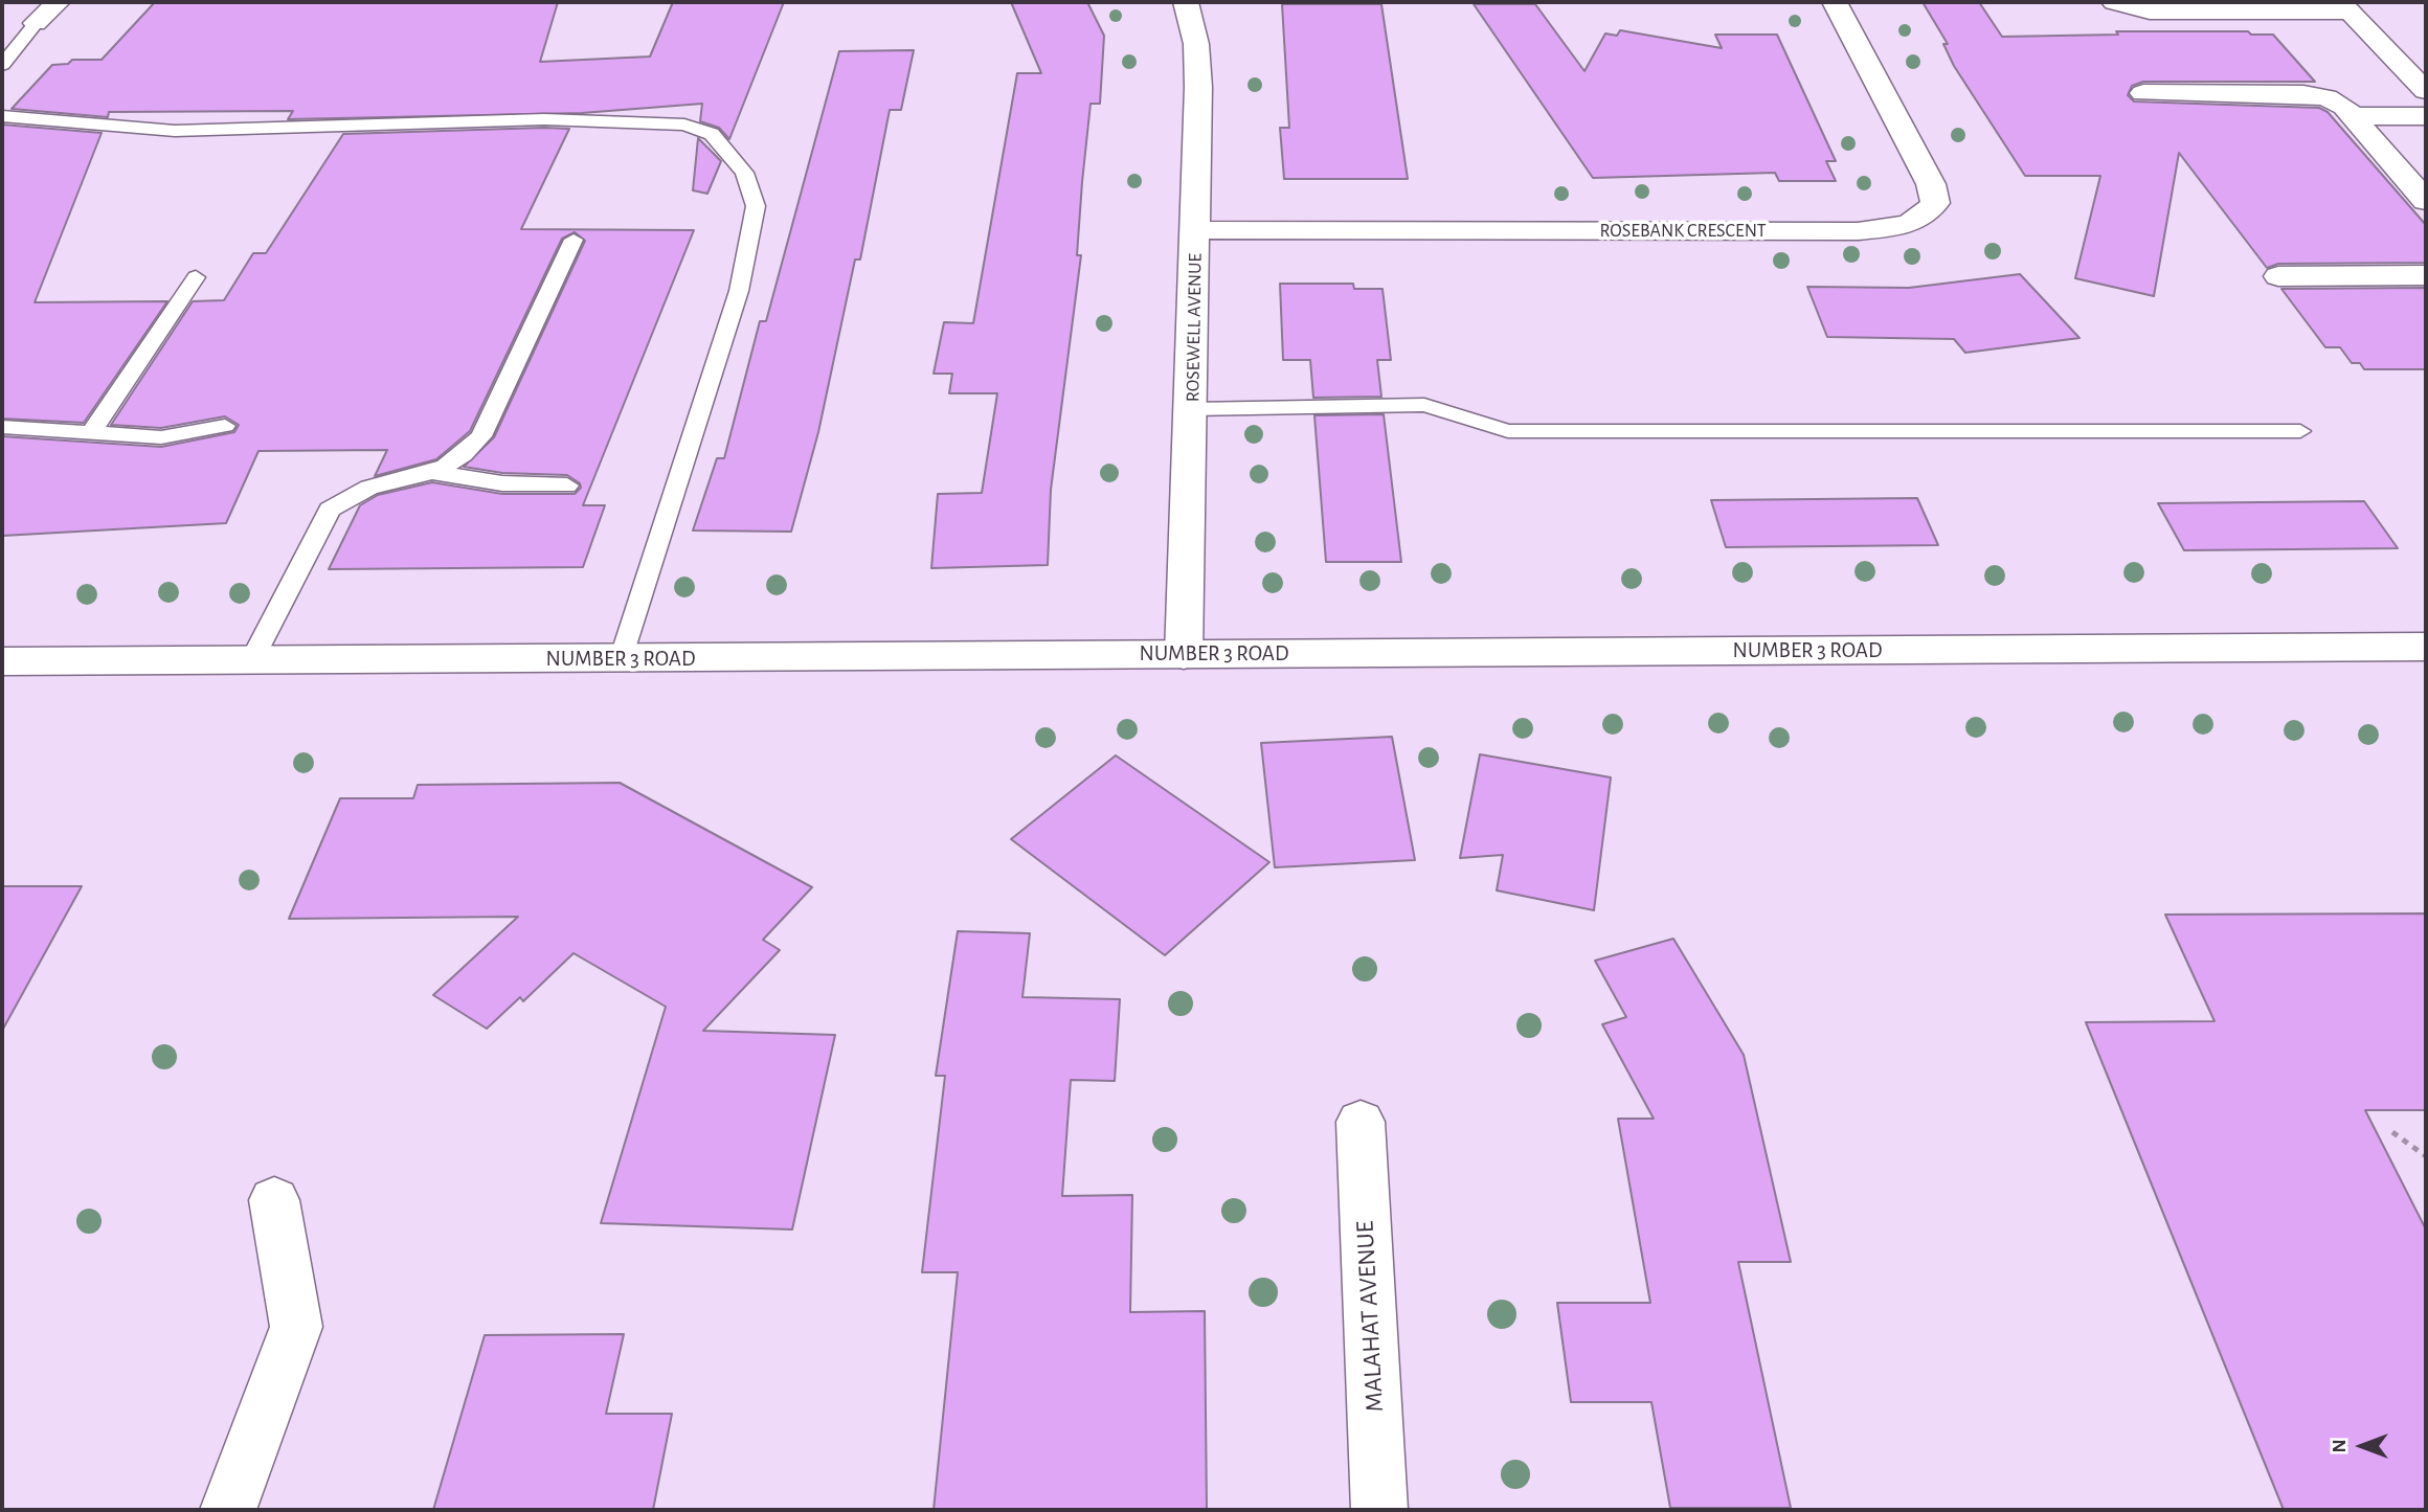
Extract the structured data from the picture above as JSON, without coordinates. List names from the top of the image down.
{
  "streets": {
    "street": [
      "ROSEBANK CRESCENT",
      "ROSEWELL AVENUE",
      "NUMBER 3 ROAD",
      "MALAHAT AVENUE"
    ]
  },
  "crossings": [
    ["ROSEBANK CRESCENT", "ROSEWELL AVENUE"],
    ["ROSEWELL AVENUE", "NUMBER 3 ROAD"]
  ],
  "north": "left"
}
